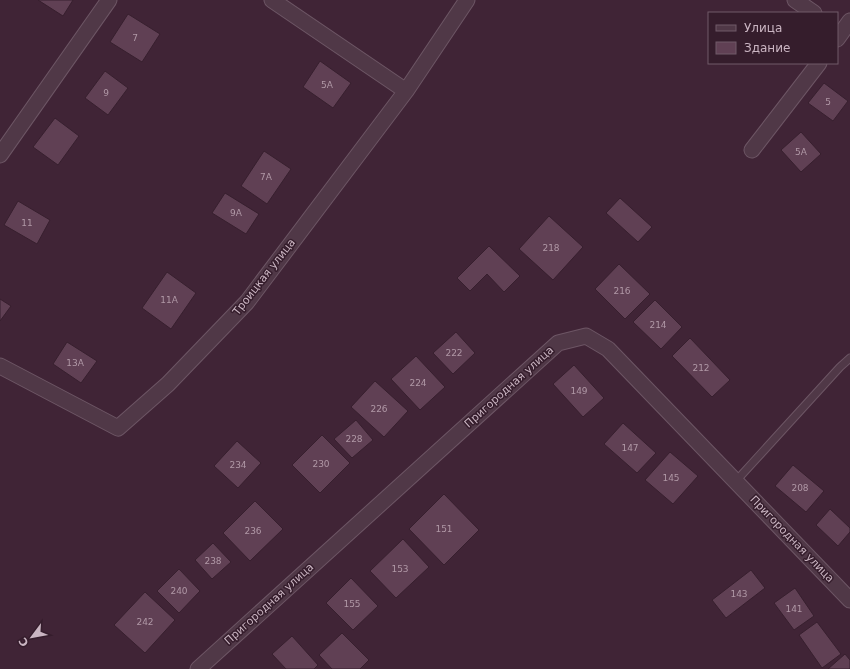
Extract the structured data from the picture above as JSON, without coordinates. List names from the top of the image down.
{
  "streets": {
    "street": ["Троицкая улица", "Пригородная улица"]
  },
  "house_numbers": [
    "7",
    "5А",
    "9",
    "5",
    "5А",
    "7А",
    "9А",
    "11",
    "218",
    "216",
    "11А",
    "214",
    "222",
    "13А",
    "212",
    "224",
    "149",
    "226",
    "228",
    "147",
    "230",
    "234",
    "145",
    "208",
    "151",
    "236",
    "238",
    "153",
    "240",
    "143",
    "155",
    "141",
    "242"
  ],
  "legend": ["Улица", "Здание"],
  "north": "bottom left"
}
